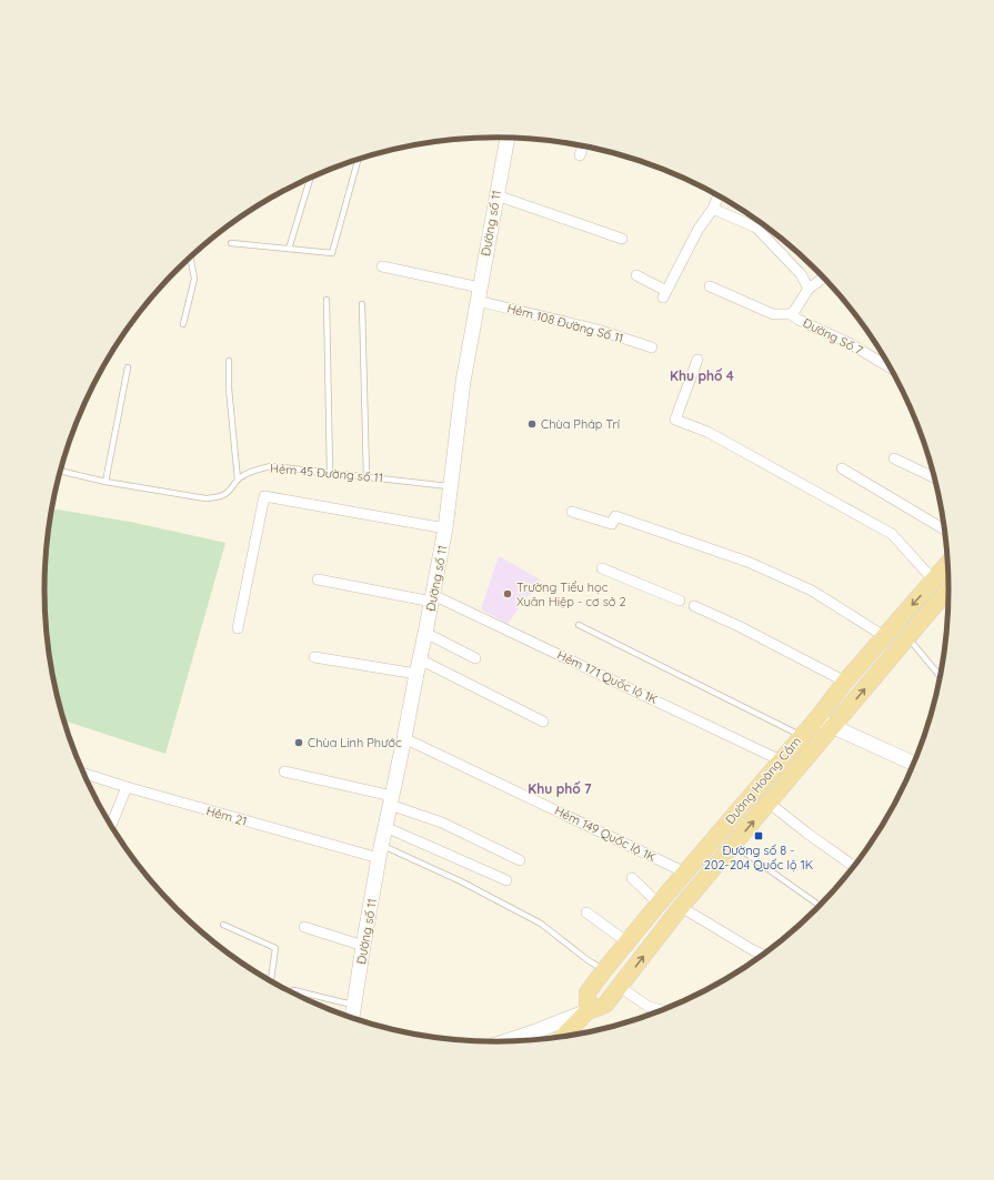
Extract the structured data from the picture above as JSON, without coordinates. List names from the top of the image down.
{
  "streets": {
    "main road": ["Đường số 11", "Đường Hoàng Cầm"],
    "street": [
      "Hẻm 108 Đường Số 11",
      "Đường Số 7",
      "Hẻm 171 Quốc lộ 1K",
      "Hẻm 21",
      "Hẻm 149 Quốc lộ 1K"
    ],
    "lane": ["Hẻm 45 Đường số 11"]
  },
  "crossings": [
    ["Đường số 11", "Hẻm 108 Đường Số 11"],
    ["Đường số 11", "Hẻm 45 Đường số 11"],
    ["Đường số 11", "Hẻm 171 Quốc lộ 1K"],
    ["Đường số 11", "Hẻm 21"],
    ["Đường số 11", "Hẻm 149 Quốc lộ 1K"],
    ["Hẻm 171 Quốc lộ 1K", "Đường Hoàng Cầm"],
    ["Đường Hoàng Cầm", "Hẻm 149 Quốc lộ 1K"]
  ],
  "districts": ["Khu phố 4", "Khu phố 7"],
  "places": {
    "other": ["Chùa Pháp Trí", "Trường Tiểu học Xuân Hiệp - cơ sở 2", "Chùa Linh Phước"],
    "transit": ["Đường số 8 - 202-204 Quốc lộ 1K"]
  }
}
